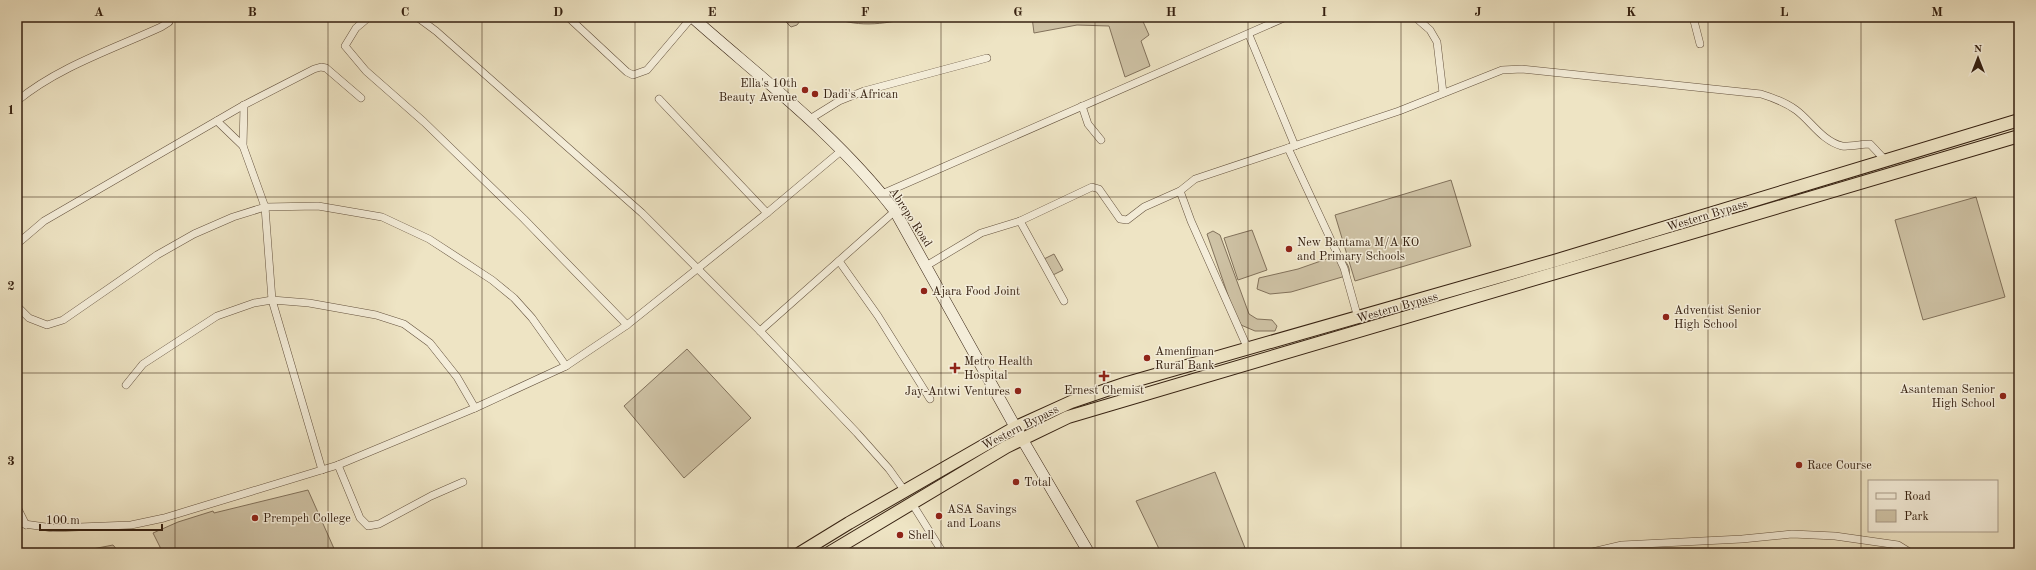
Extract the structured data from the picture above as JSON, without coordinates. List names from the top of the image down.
{
  "streets": {
    "highway": ["Western Bypass"],
    "main road": ["Abrepo Road"]
  },
  "crossings": [
    ["Western Bypass", "Abrepo Road"]
  ],
  "places": {
    "other": [
      "Ella's 10th Beauty Avenue",
      "Dadi's African",
      "New Bantama M/A KO and Primary Schools",
      "Ajara Food Joint",
      "Adventist Senior High School",
      "Amenfiman Rural Bank",
      "Jay-Antwi Ventures",
      "Asanteman Senior High School",
      "Race Course",
      "Total",
      "ASA Savings and Loans",
      "Prempeh College",
      "Shell"
    ],
    "health": ["Metro Health Hospital", "Ernest Chemist"]
  },
  "legend": ["Road", "Park"],
  "scale_bar": "100 m",
  "north": "top",
  "grid": {
    "columns": [
      "A",
      "B",
      "C",
      "D",
      "E",
      "F",
      "G",
      "H",
      "I",
      "J",
      "K",
      "L",
      "M"
    ],
    "rows": ["1", "2", "3"]
  }
}
